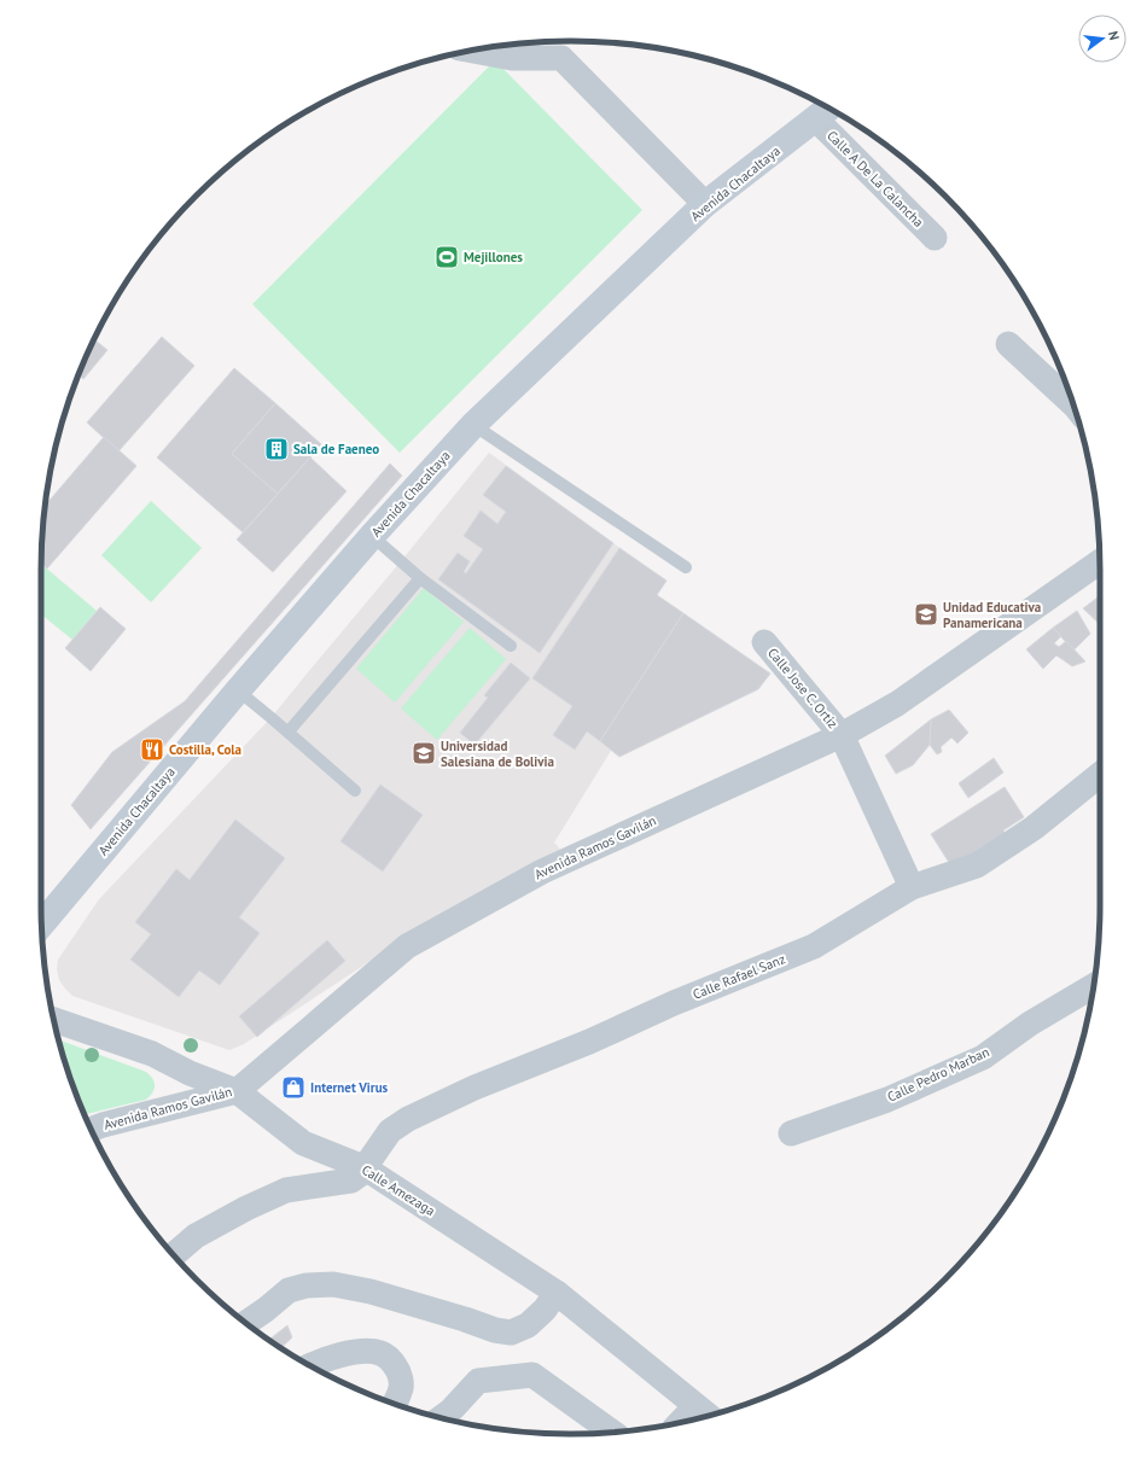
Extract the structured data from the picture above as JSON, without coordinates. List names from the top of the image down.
{
  "streets": {
    "street": [
      "Calle A De La Calancha",
      "Avenida Chacaltaya",
      "Calle Jose C. Ortiz",
      "Avenida Ramos Gavilán",
      "Calle Rafael Sanz",
      "Calle Pedro Marban",
      "Calle Amezaga"
    ]
  },
  "crossings": [
    ["Calle A De La Calancha", "Avenida Chacaltaya"],
    ["Calle Jose C. Ortiz", "Avenida Ramos Gavilán"],
    ["Calle Jose C. Ortiz", "Calle Rafael Sanz"],
    ["Avenida Ramos Gavilán", "Calle Amezaga"],
    ["Calle Rafael Sanz", "Calle Amezaga"]
  ],
  "places": {
    "sports": ["Mejillones"],
    "building": ["Sala de Faeneo"],
    "school or university": ["Unidad Educativa Panamericana", "Universidad Salesiana de Bolivia"],
    "restaurant": ["Costilla, Cola"],
    "shop": ["Internet Virus"]
  },
  "north": "right"
}
